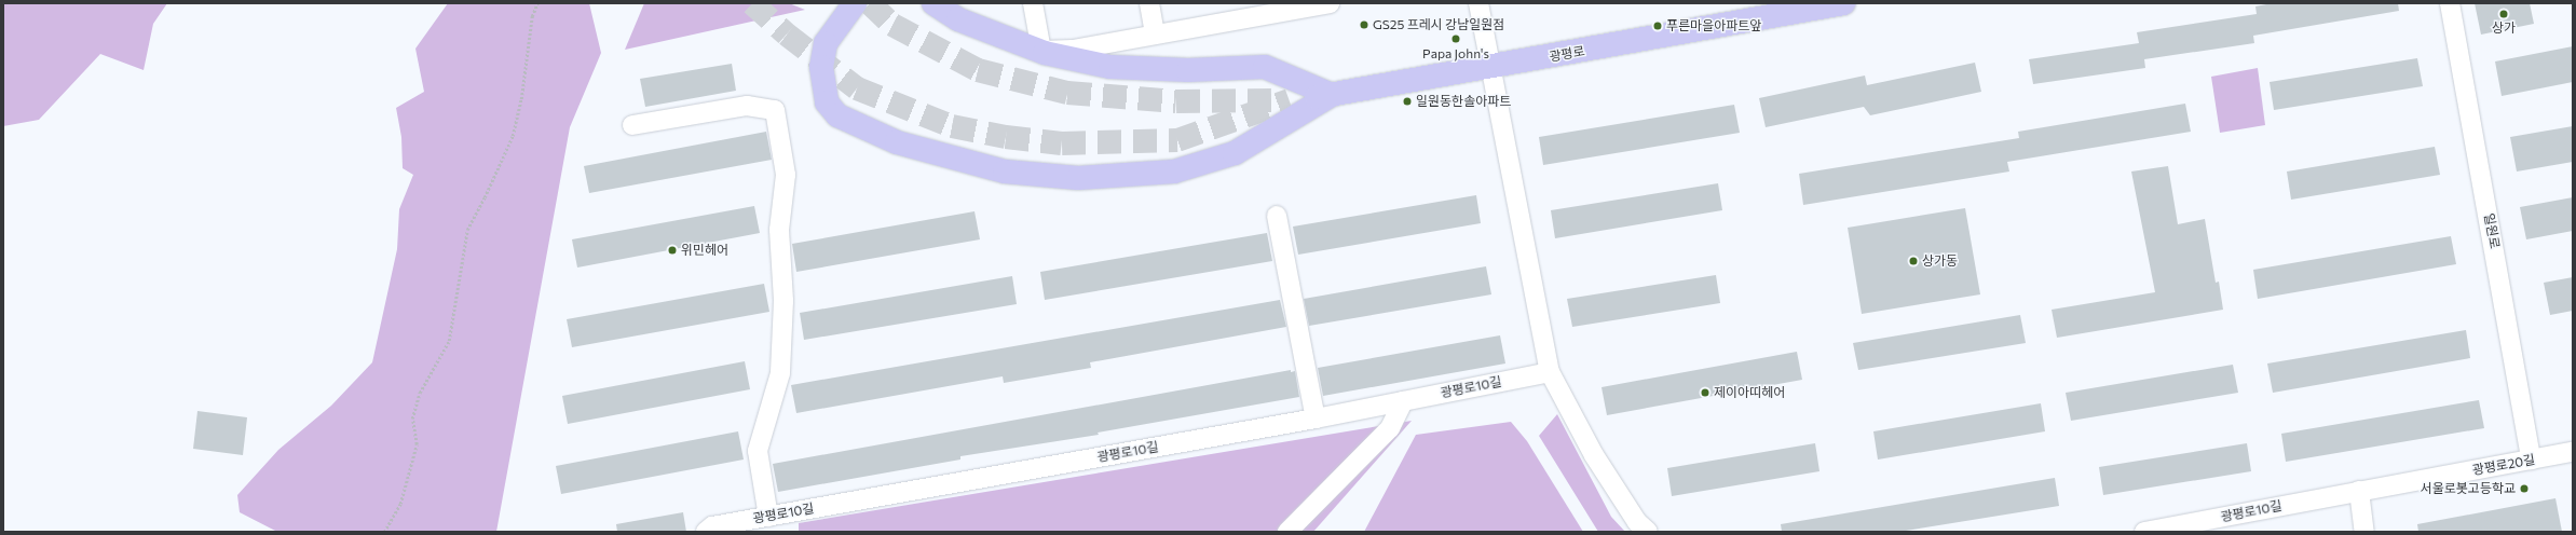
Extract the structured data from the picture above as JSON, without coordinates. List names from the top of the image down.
{
  "streets": {
    "main road": ["광평로"],
    "street": ["일원로", "광평로10길", "광평로20길"]
  },
  "crossings": [
    ["일원로", "광평로20길"],
    ["광평로10길", "광평로20길"]
  ],
  "places": [
    "상가",
    "GS25 프레시 강남일원점",
    "푸른마을아파트앞",
    "Papa John's",
    "일원동한솔아파트",
    "위민헤어",
    "상가동",
    "제이아띠헤어",
    "서울로봇고등학교"
  ]
}
